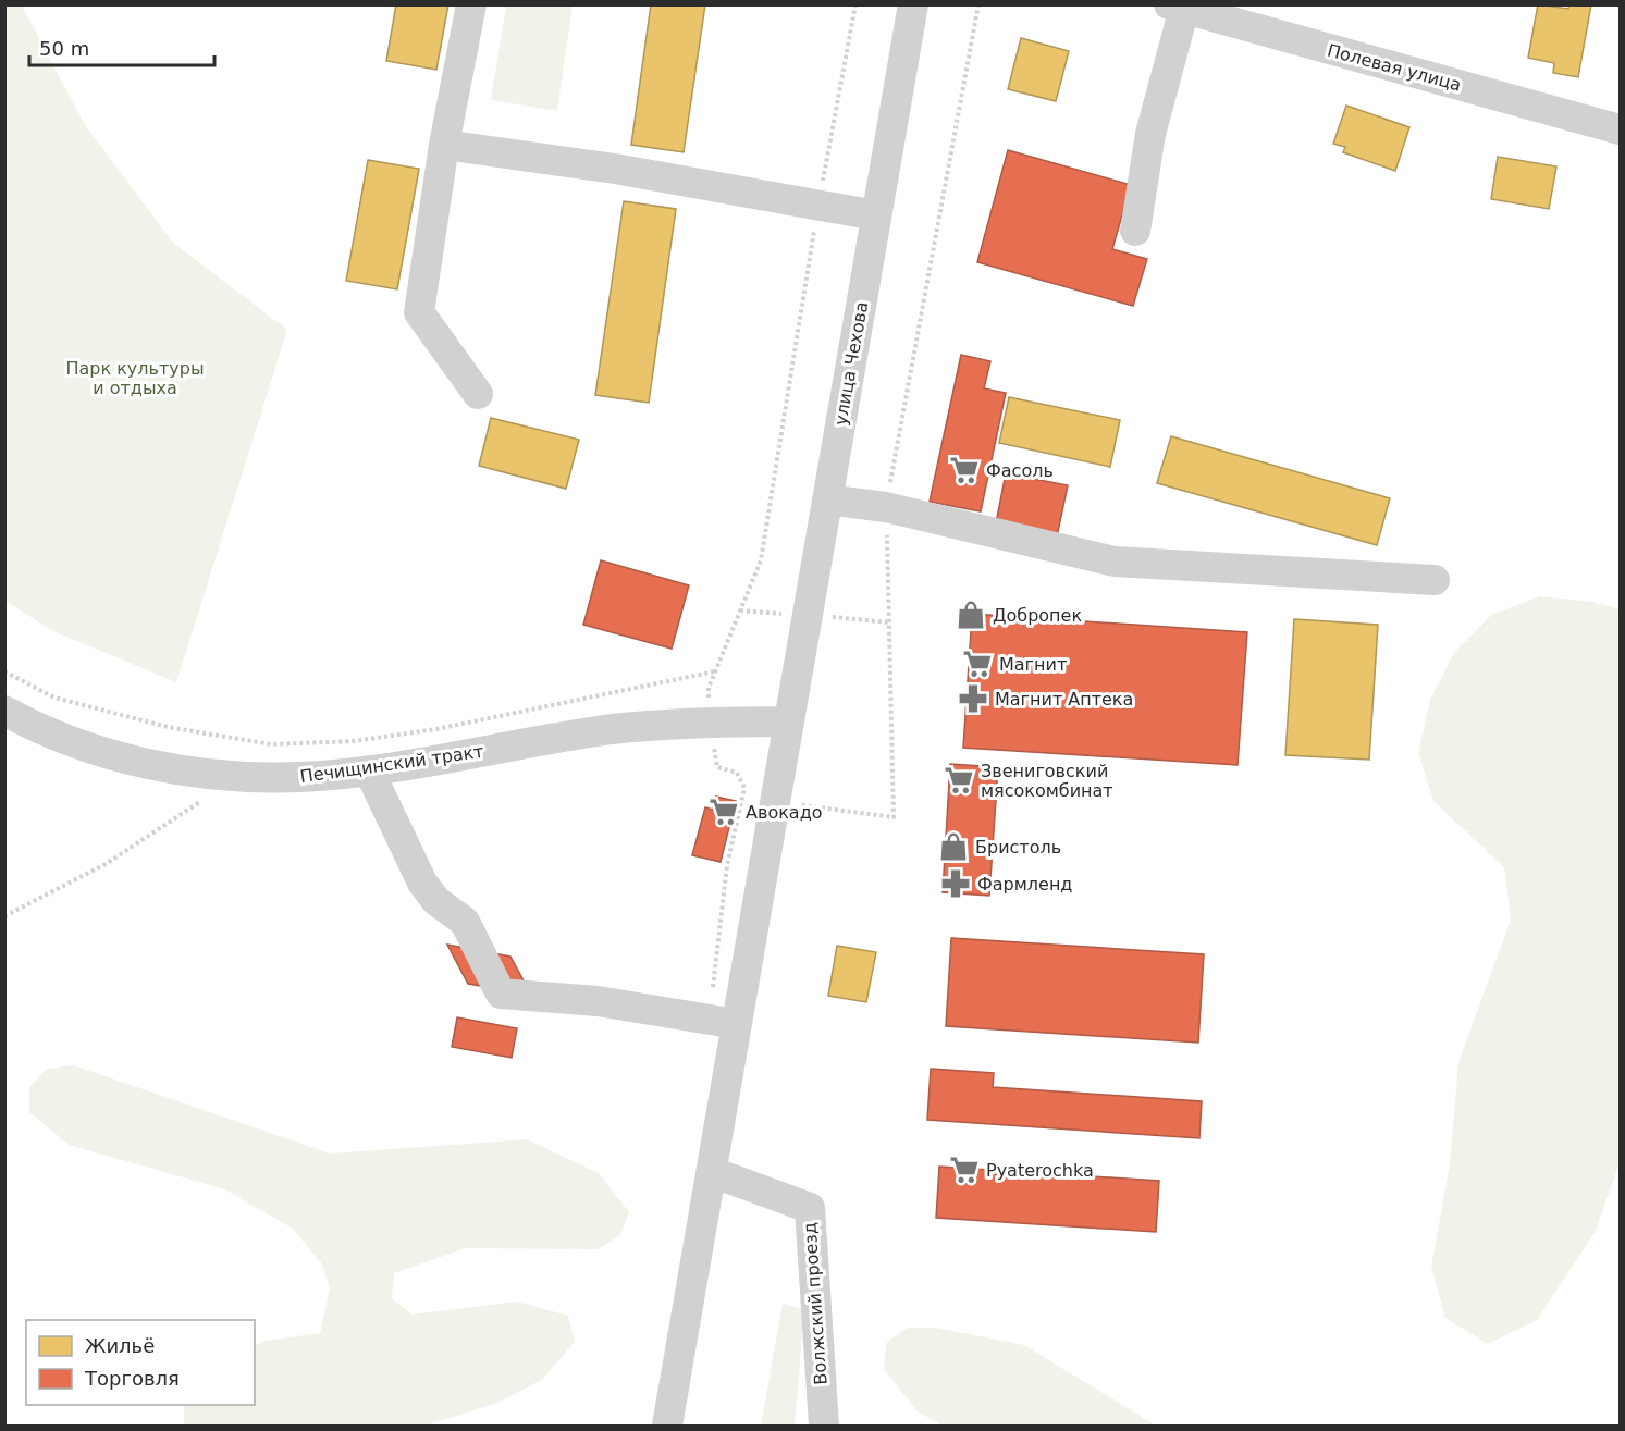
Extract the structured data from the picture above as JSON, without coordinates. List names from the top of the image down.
{
  "streets": {
    "street": [
      "Полевая улица",
      "улица Чехова",
      "Печищинский тракт",
      "Волжский проезд"
    ]
  },
  "crossings": [
    ["улица Чехова", "Печищинский тракт"],
    ["улица Чехова", "Волжский проезд"]
  ],
  "parks": ["Парк культуры и отдыха"],
  "places": {
    "supermarket": [
      "Фасоль",
      "Магнит",
      "Звениговский мясокомбинат",
      "Авокадо",
      "Pyaterochka"
    ],
    "shop": ["Добропек", "Бристоль"],
    "pharmacy": ["Магнит Аптека", "Фармленд"]
  },
  "legend": ["Жильё", "Торговля"],
  "scale_bar": "50 m"
}
